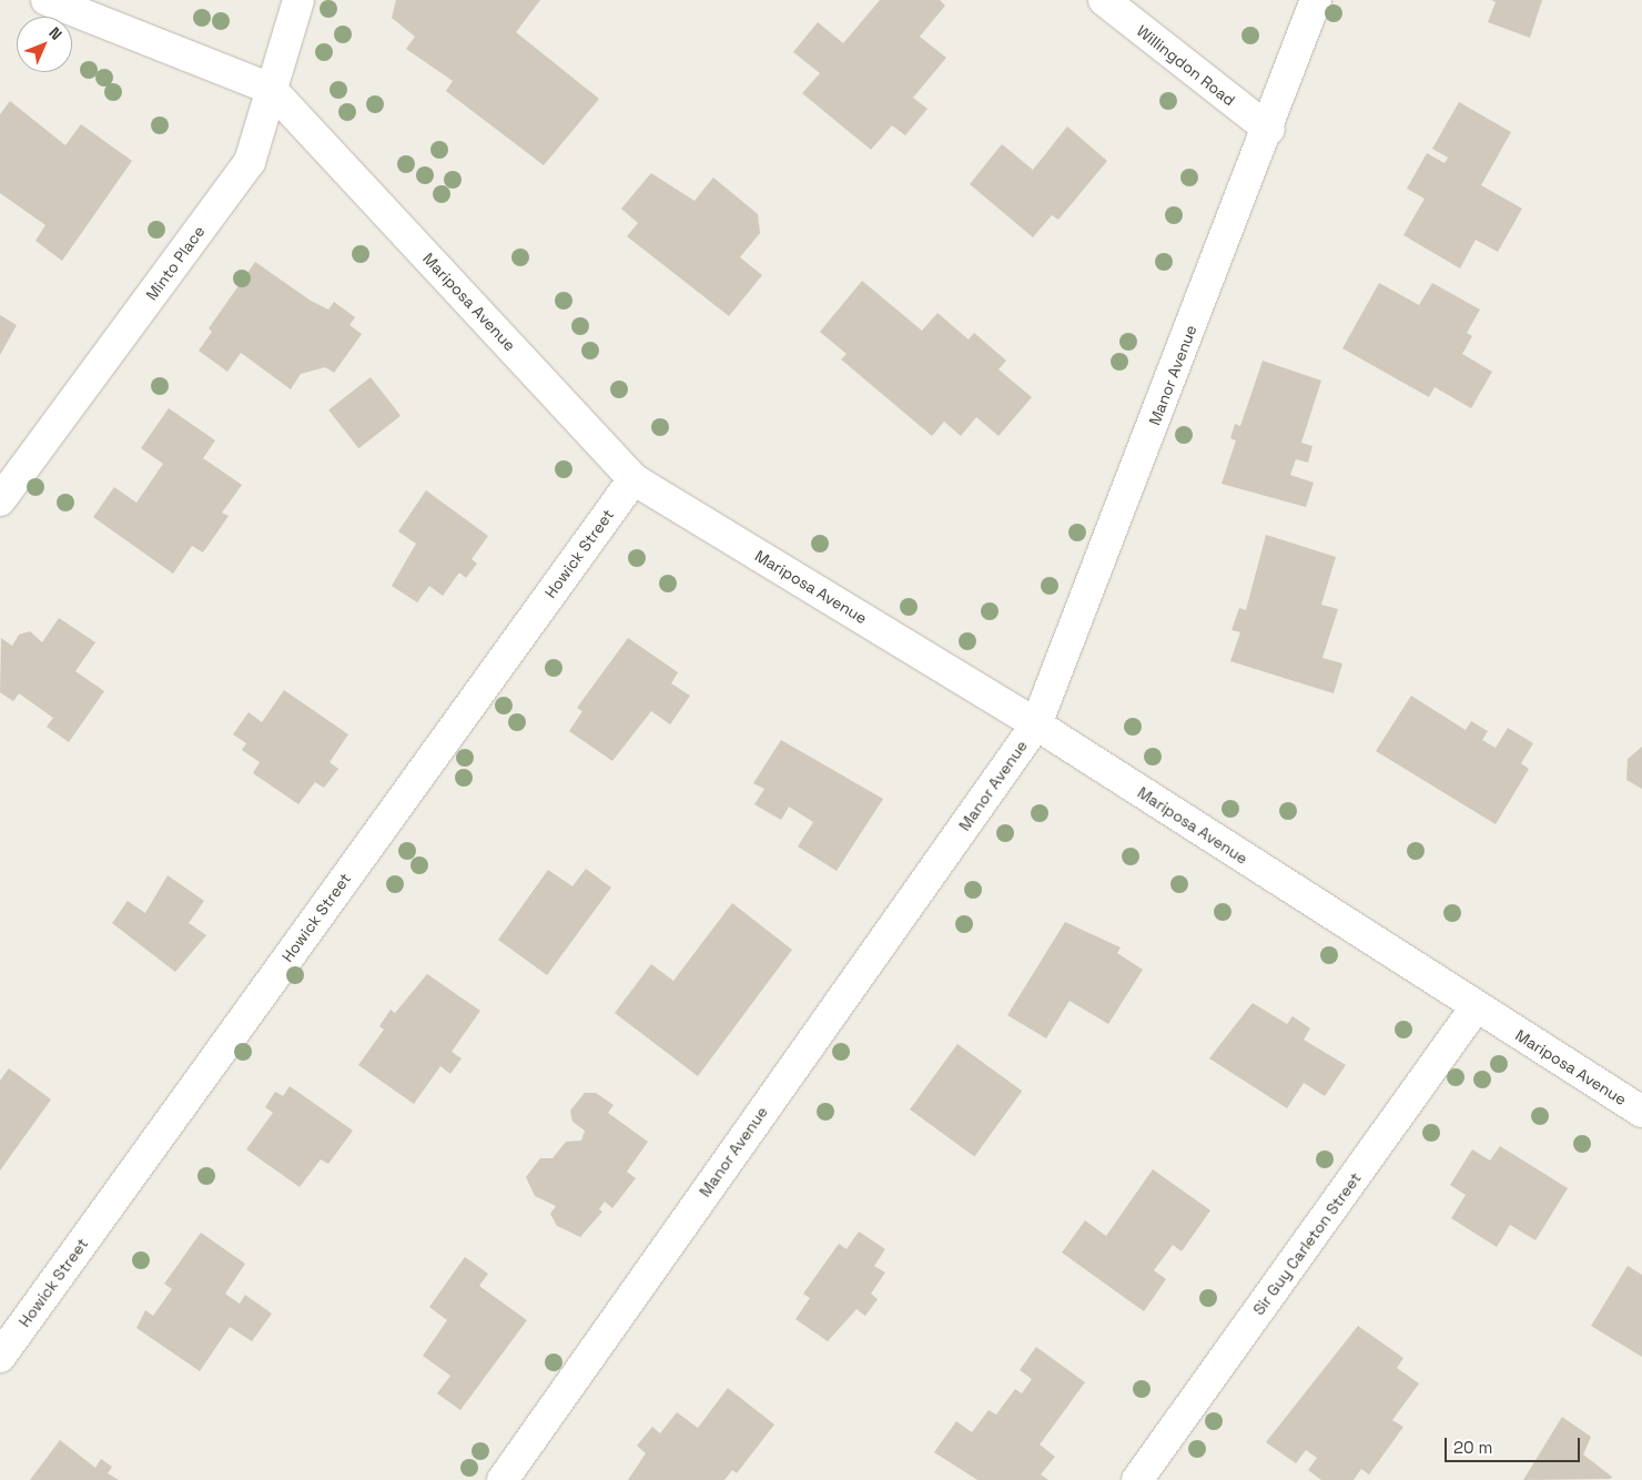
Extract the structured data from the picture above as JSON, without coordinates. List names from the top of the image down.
{
  "streets": {
    "street": [
      "Willingdon Road",
      "Minto Place",
      "Mariposa Avenue",
      "Manor Avenue",
      "Howick Street",
      "Sir Guy Carleton Street"
    ]
  },
  "crossings": [
    ["Willingdon Road", "Manor Avenue"],
    ["Minto Place", "Mariposa Avenue"],
    ["Mariposa Avenue", "Manor Avenue"],
    ["Mariposa Avenue", "Howick Street"],
    ["Mariposa Avenue", "Sir Guy Carleton Street"]
  ],
  "scale_bar": "20 m",
  "north": "top right"
}
